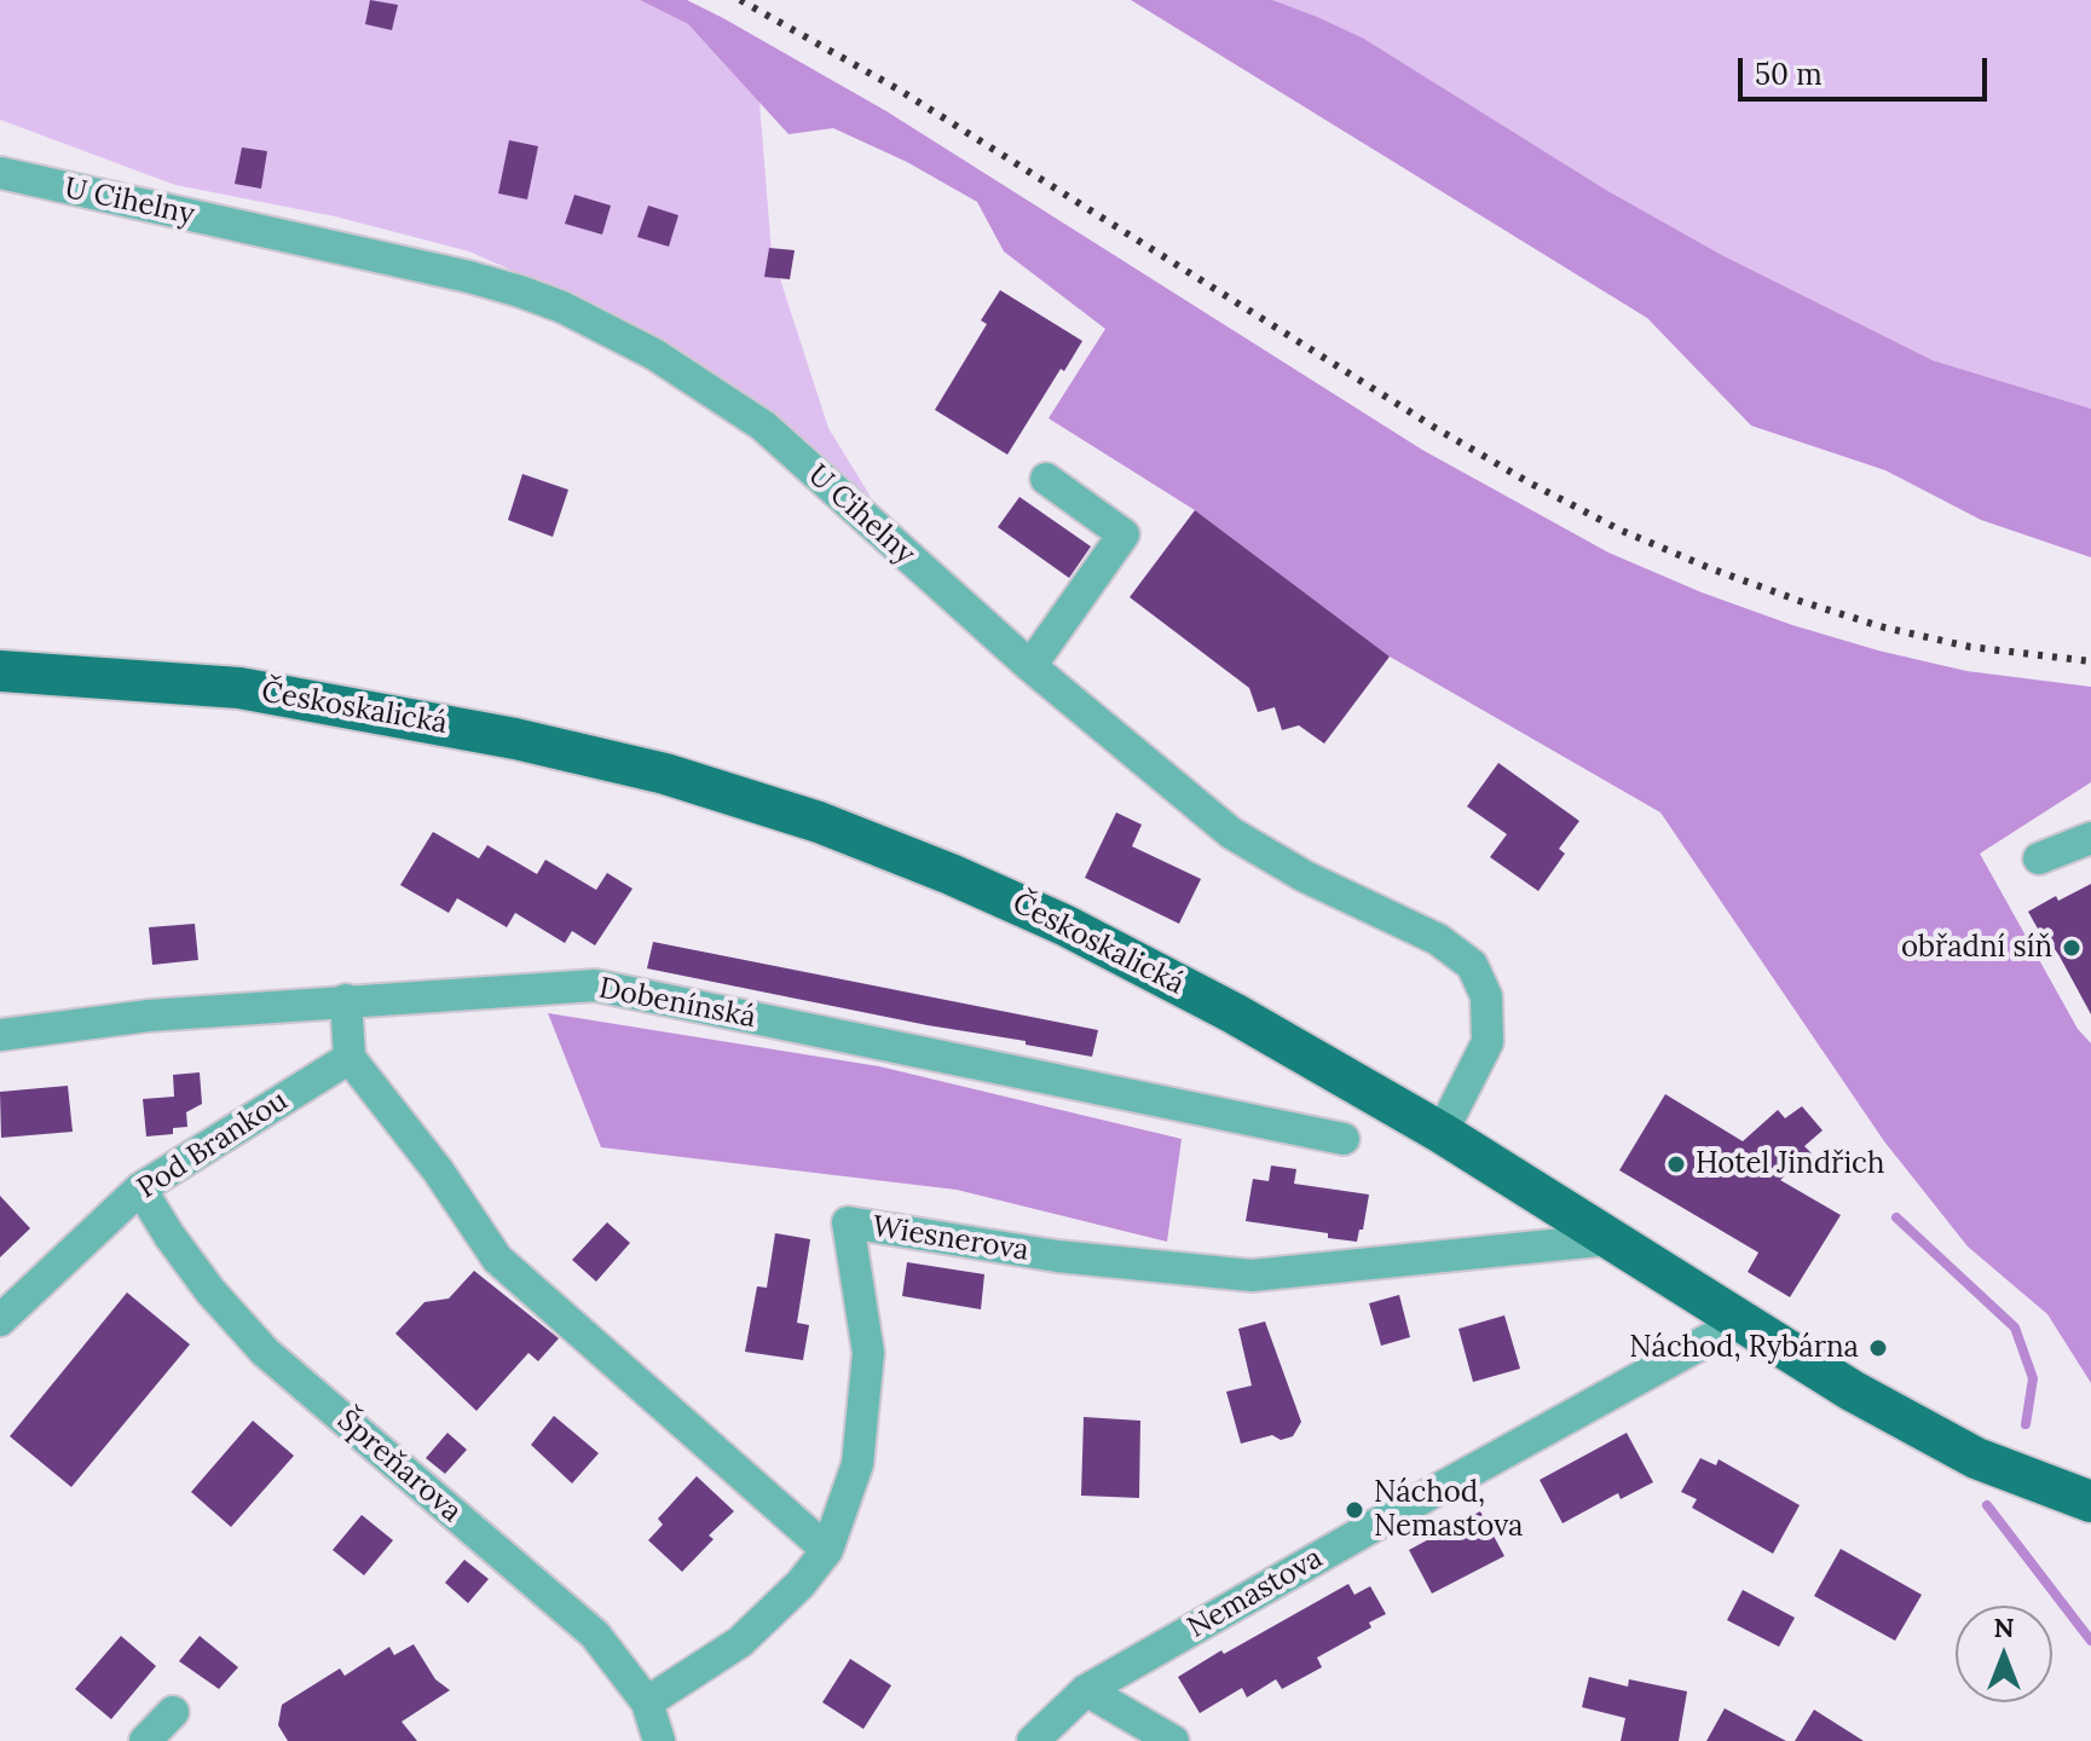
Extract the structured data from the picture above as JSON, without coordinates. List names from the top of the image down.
{
  "streets": {
    "main road": ["Českoskalická"],
    "street": [
      "U Cihelny",
      "Dobenínská",
      "Pod Brankou",
      "Wiesnerova",
      "Špreňarova",
      "Nemastova"
    ]
  },
  "crossings": [
    ["U Cihelny", "Českoskalická"],
    ["Českoskalická", "Wiesnerova"],
    ["Českoskalická", "Nemastova"],
    ["Pod Brankou", "Špreňarova"]
  ],
  "places": [
    "obřadní síň",
    "Hotel Jindřich",
    "Náchod, Rybárna",
    "Náchod, Nemastova"
  ],
  "scale_bar": "50 m",
  "north": "top"
}
